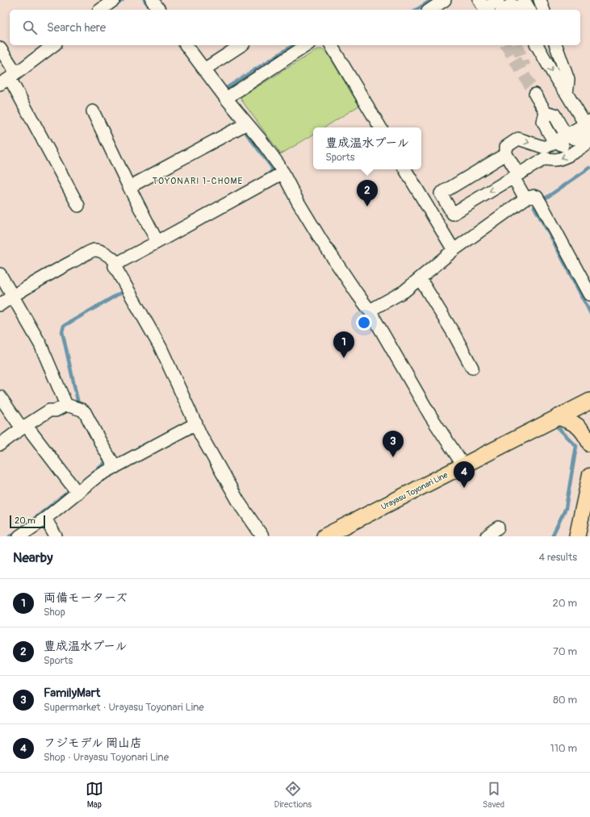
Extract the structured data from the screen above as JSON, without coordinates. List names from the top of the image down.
{
  "streets": {
    "main road": ["Urayasu Toyonari Line"]
  },
  "districts": ["TOYONARI 1-CHOME"],
  "scale_bar": "20 m",
  "page": {
    "search": "Search here",
    "popup": ["豊成温水プール", "Sports"],
    "pins": [
      "2",
      "1",
      "3",
      "4"
    ],
    "scale": "20 m",
    "heading": ["Nearby", "4 results"],
    "list": [
      {
        "mark": "1",
        "name": "両備モーターズ",
        "note": "Shop",
        "value": "20 m"
      },
      {
        "mark": "2",
        "name": "豊成温水プール",
        "note": "Sports",
        "value": "70 m"
      },
      {
        "mark": "3",
        "name": "FamilyMart",
        "note": "Supermarket · Urayasu Toyonari Line",
        "value": "80 m"
      },
      {
        "mark": "4",
        "name": "フジモデル 岡山店",
        "note": "Shop · Urayasu Toyonari Line",
        "value": "110 m"
      }
    ],
    "nav": ["Map", "Directions", "Saved"]
  }
}
